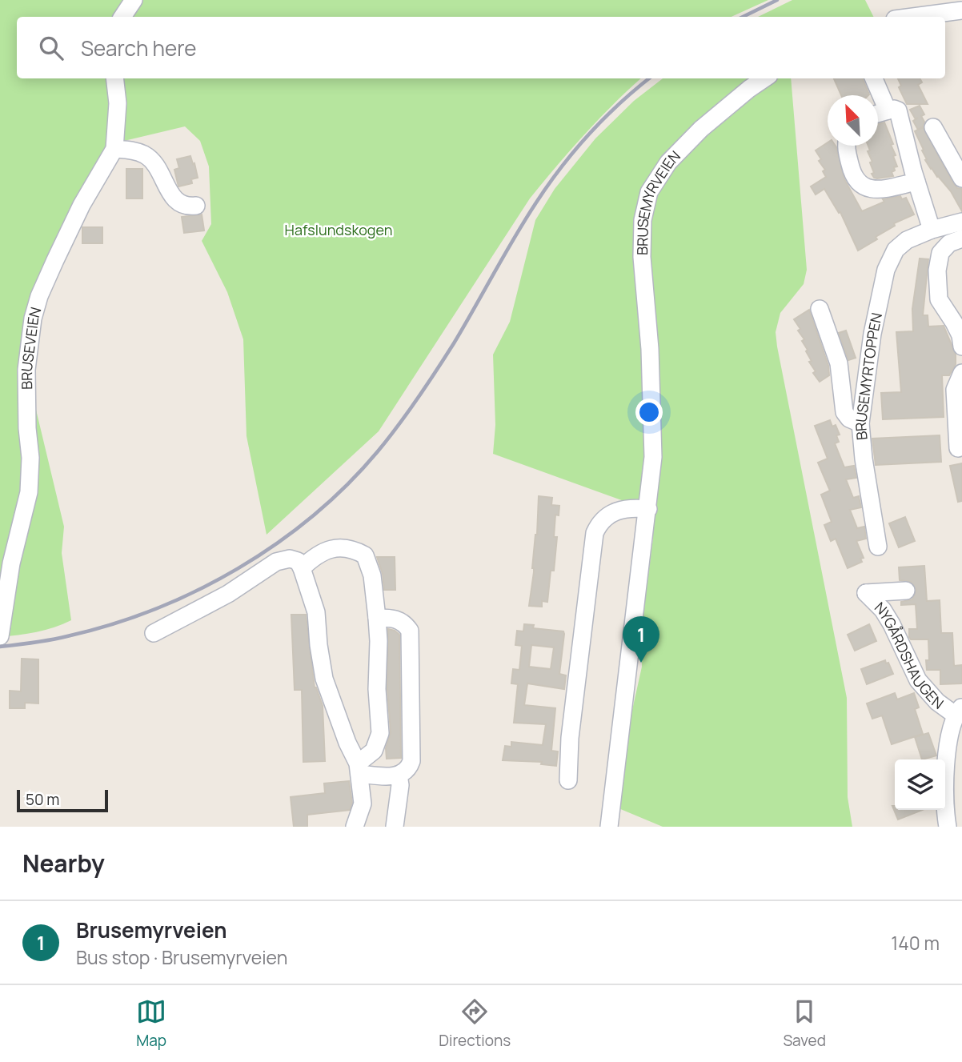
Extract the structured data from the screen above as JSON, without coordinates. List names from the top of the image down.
{
  "streets": {
    "street": [
      "BRUSEMYRVEIEN",
      "BRUSEVEIEN",
      "BRUSEMYRTOPPEN",
      "NYGÅRDSHAUGEN"
    ]
  },
  "parks": ["Hafslundskogen"],
  "scale_bar": "50 m",
  "north": "top left",
  "page": {
    "search": "Search here",
    "pins": "1",
    "scale": "50 m",
    "heading": "Nearby",
    "list": [
      {
        "mark": "1",
        "name": "Brusemyrveien",
        "note": "Bus stop · Brusemyrveien",
        "value": "140 m"
      }
    ],
    "nav": ["Map", "Directions", "Saved"]
  }
}
